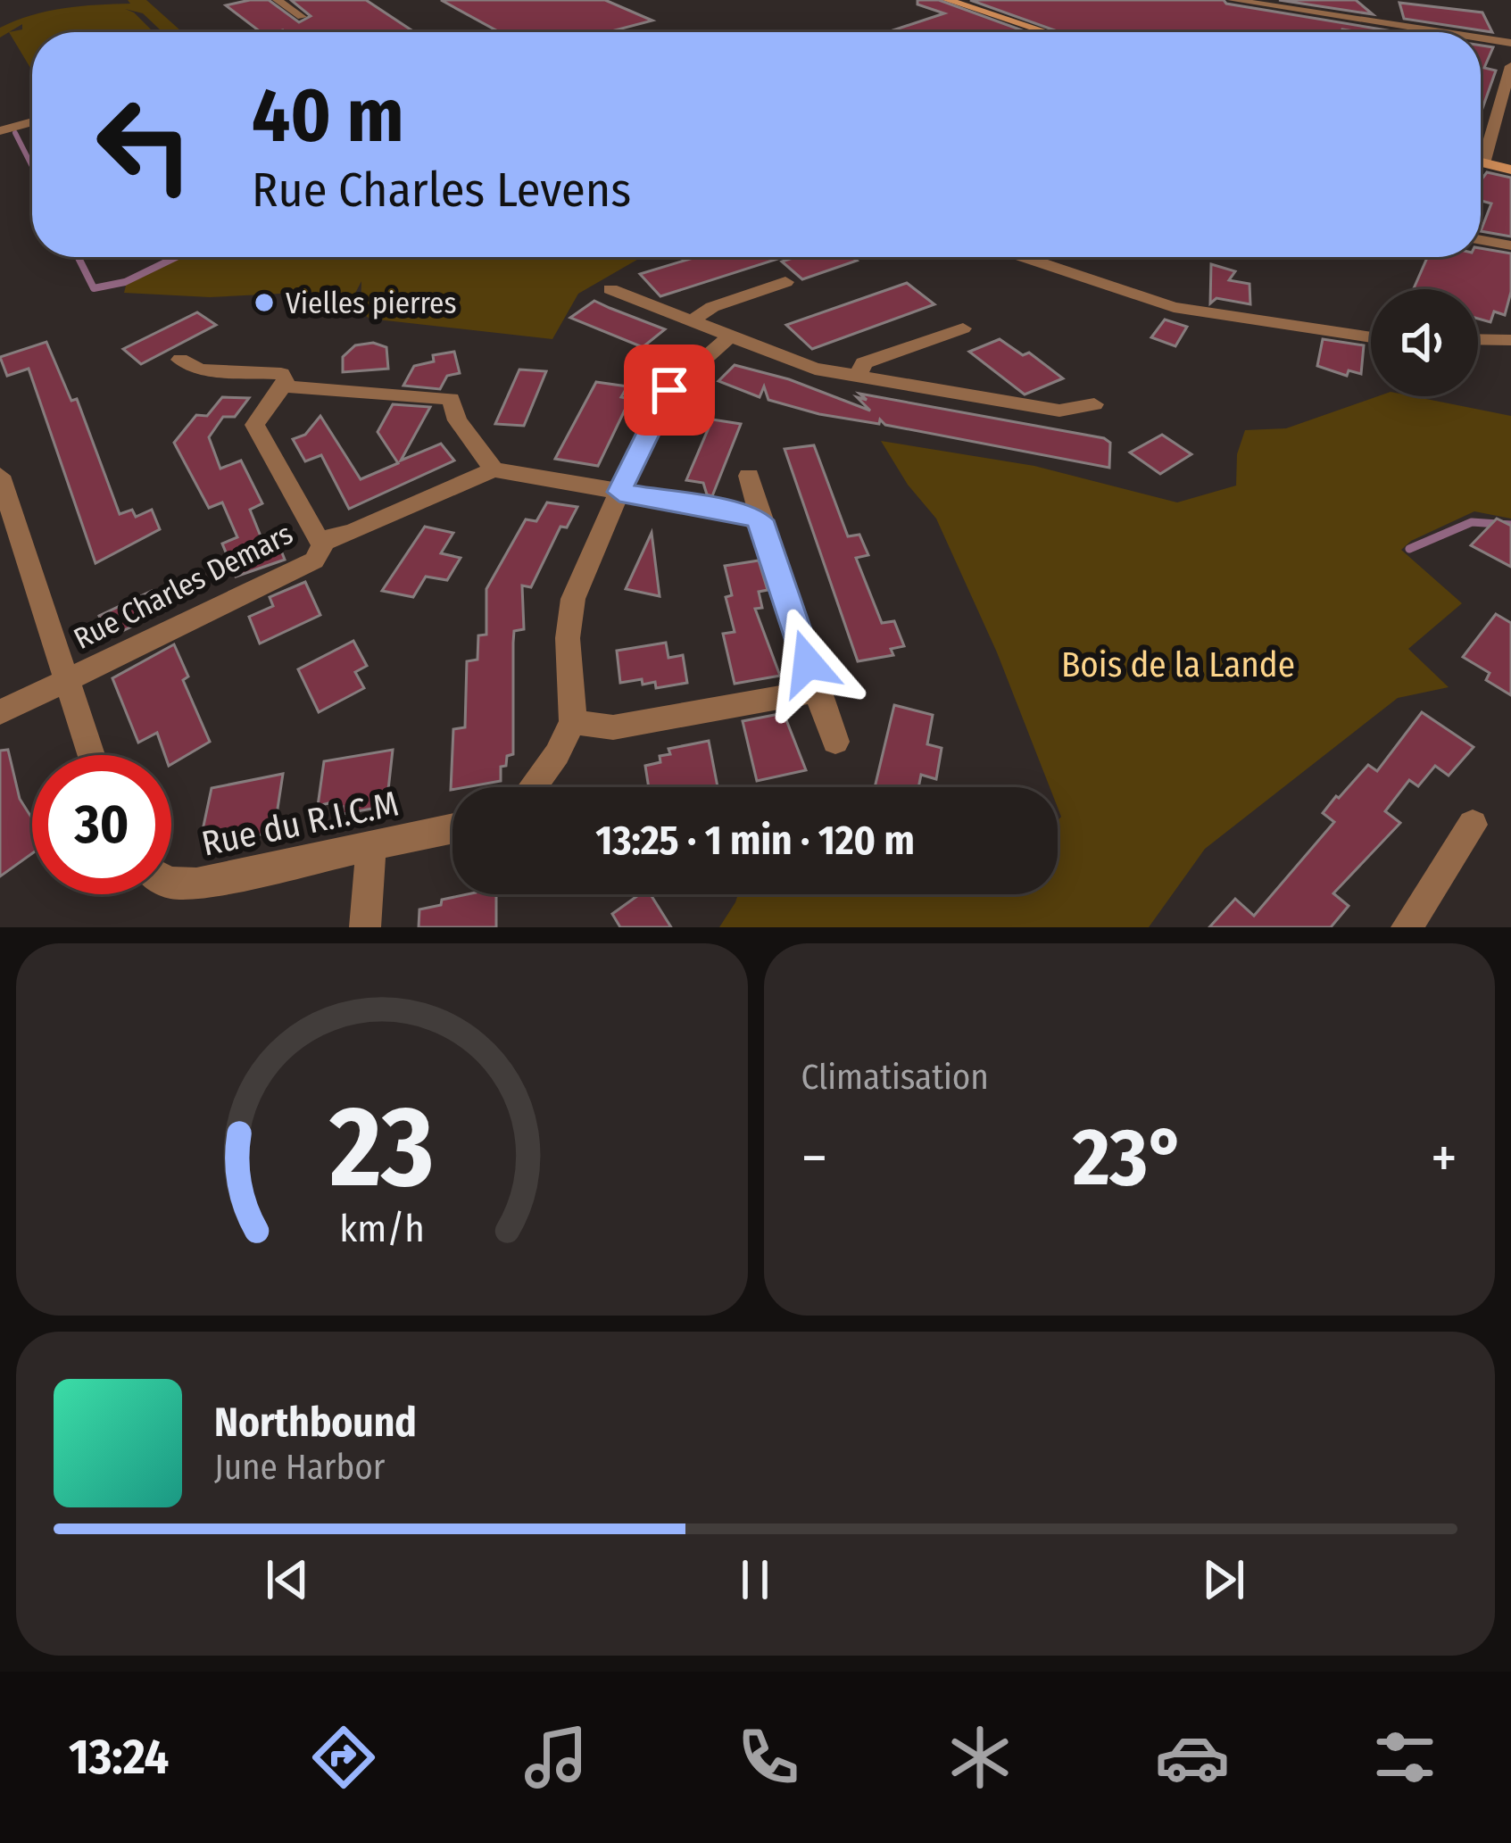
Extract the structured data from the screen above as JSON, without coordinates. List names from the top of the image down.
{
  "streets": {
    "street": ["Rue Charles Demars", "Rue du R.I.C.M"]
  },
  "parks": ["Bois de la Lande"],
  "places": ["Vielles pierres"],
  "page": {
    "turn": ["40 m", "Rue Charles Levens"],
    "limit": "30",
    "trip": "13:25 · 1 min · 120 m",
    "tile": "Climatisation",
    "heat": ["−", "23°", "+"],
    "song": ["Northbound", "June Harbor"],
    "tabs": "13:24",
    "gauge": ["23", "km/h"]
  }
}
